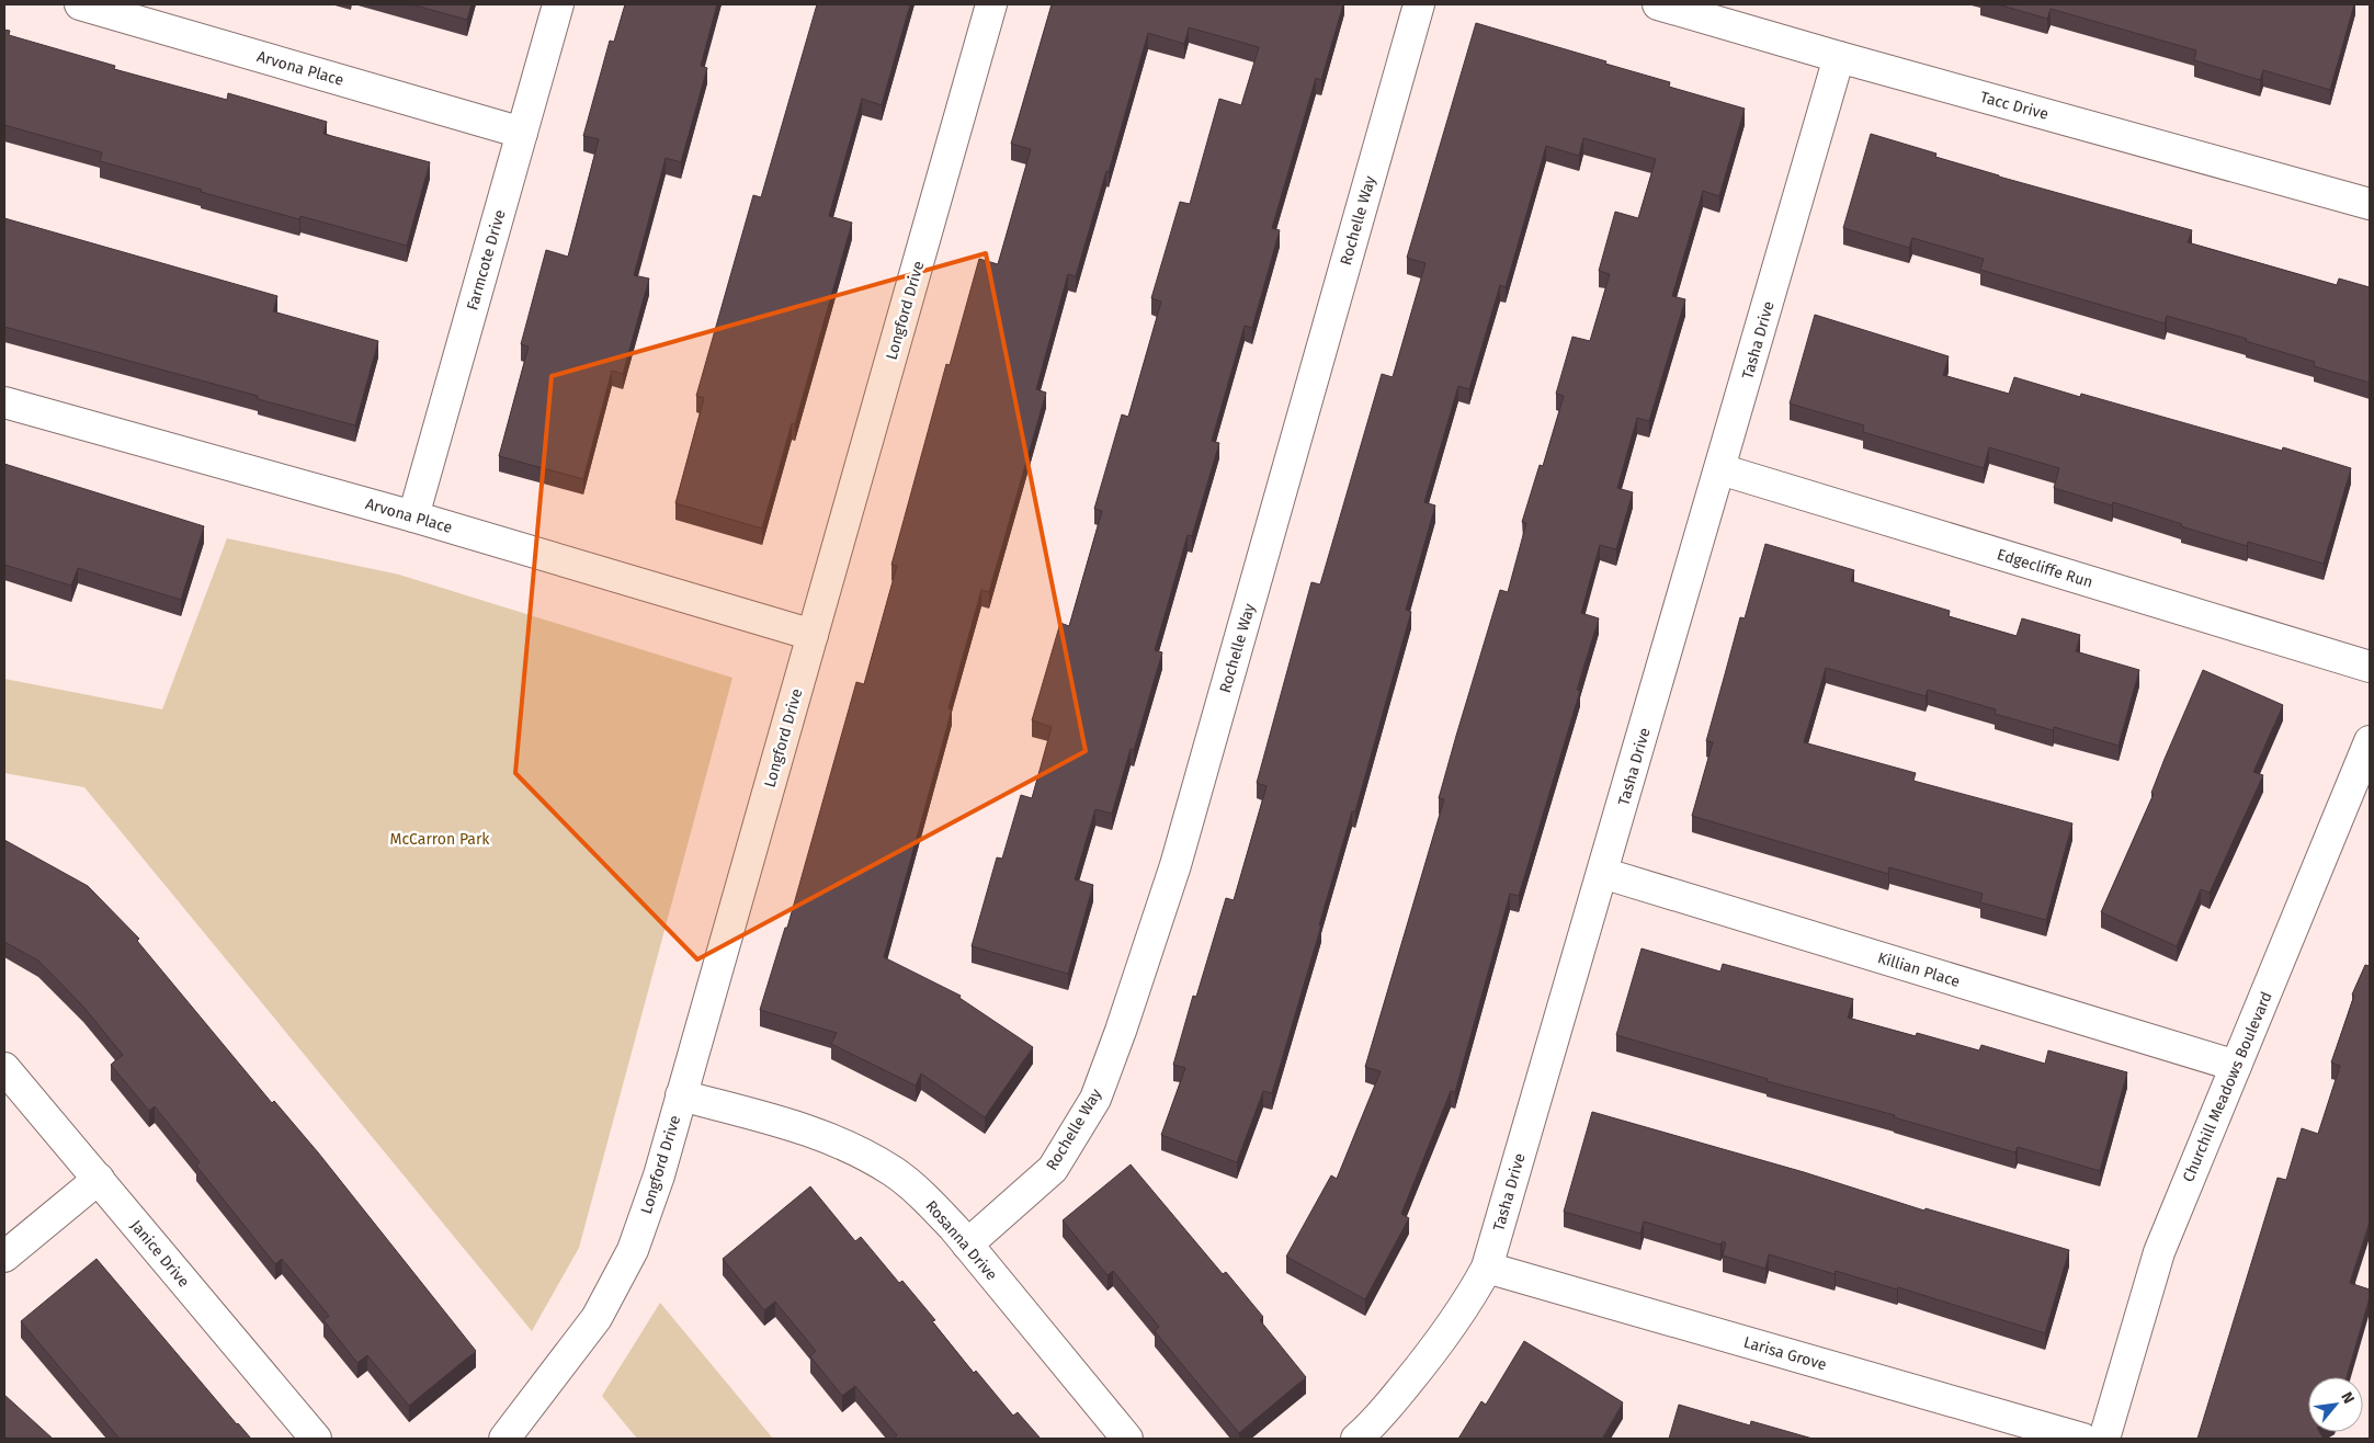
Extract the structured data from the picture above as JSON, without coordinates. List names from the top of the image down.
{
  "streets": {
    "street": [
      "Arvona Place",
      "Tacc Drive",
      "Rochelle Way",
      "Farmcote Drive",
      "Longford Drive",
      "Tasha Drive",
      "Edgecliffe Run",
      "Killian Place",
      "Churchill Meadows Boulevard",
      "Rosanna Drive",
      "Janice Drive",
      "Larisa Grove"
    ]
  },
  "crossings": [
    ["Arvona Place", "Farmcote Drive"],
    ["Arvona Place", "Longford Drive"],
    ["Tacc Drive", "Tasha Drive"],
    ["Rochelle Way", "Rosanna Drive"],
    ["Longford Drive", "Rosanna Drive"],
    ["Tasha Drive", "Edgecliffe Run"],
    ["Tasha Drive", "Killian Place"],
    ["Tasha Drive", "Larisa Grove"],
    ["Killian Place", "Churchill Meadows Boulevard"]
  ],
  "parks": ["McCarron Park"],
  "north": "top right"
}
